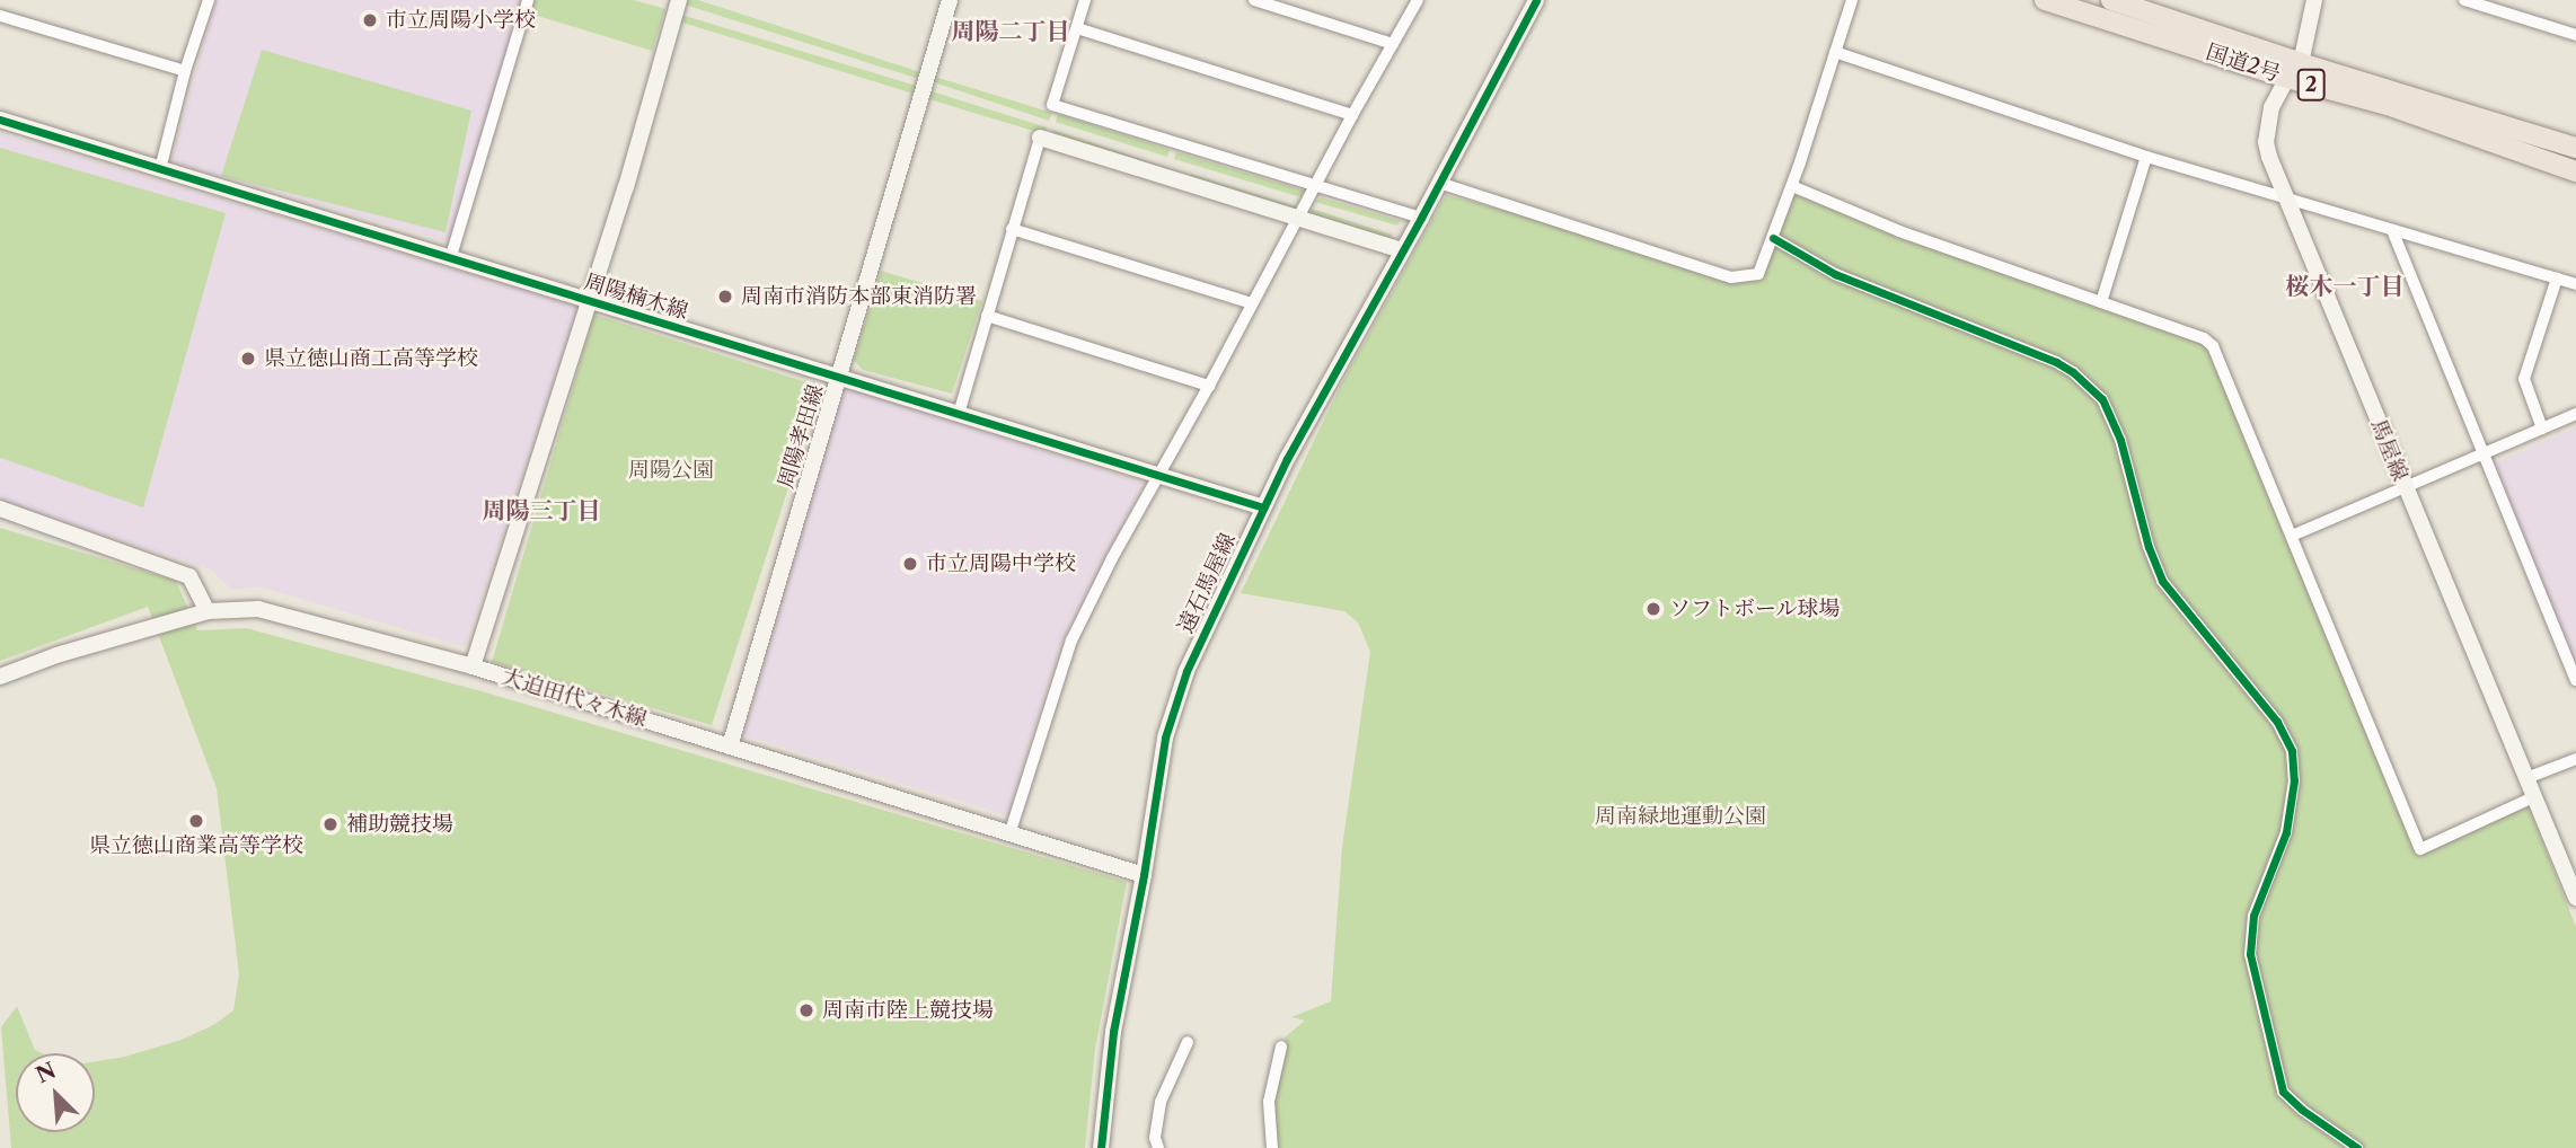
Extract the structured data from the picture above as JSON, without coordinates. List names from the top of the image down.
{
  "streets": {
    "highway": ["国道2号", "2"],
    "street": [
      "周陽楠木線",
      "周陽孝田線",
      "馬屋線",
      "遠石馬屋線",
      "大迫田代々木線"
    ]
  },
  "crossings": [
    ["国道2号", "馬屋線"],
    ["周陽楠木線", "周陽孝田線"],
    ["周陽楠木線", "遠石馬屋線"],
    ["周陽孝田線", "大迫田代々木線"],
    ["遠石馬屋線", "大迫田代々木線"]
  ],
  "districts": ["周陽二丁目", "桜木一丁目", "周陽三丁目"],
  "parks": ["周陽公園", "周南緑地運動公園"],
  "places": [
    "市立周陽小学校",
    "周南市消防本部東消防署",
    "県立徳山商工高等学校",
    "市立周陽中学校",
    "ソフトボール球場",
    "県立徳山商業高等学校",
    "補助競技場",
    "周南市陸上競技場"
  ],
  "north": "top left"
}
